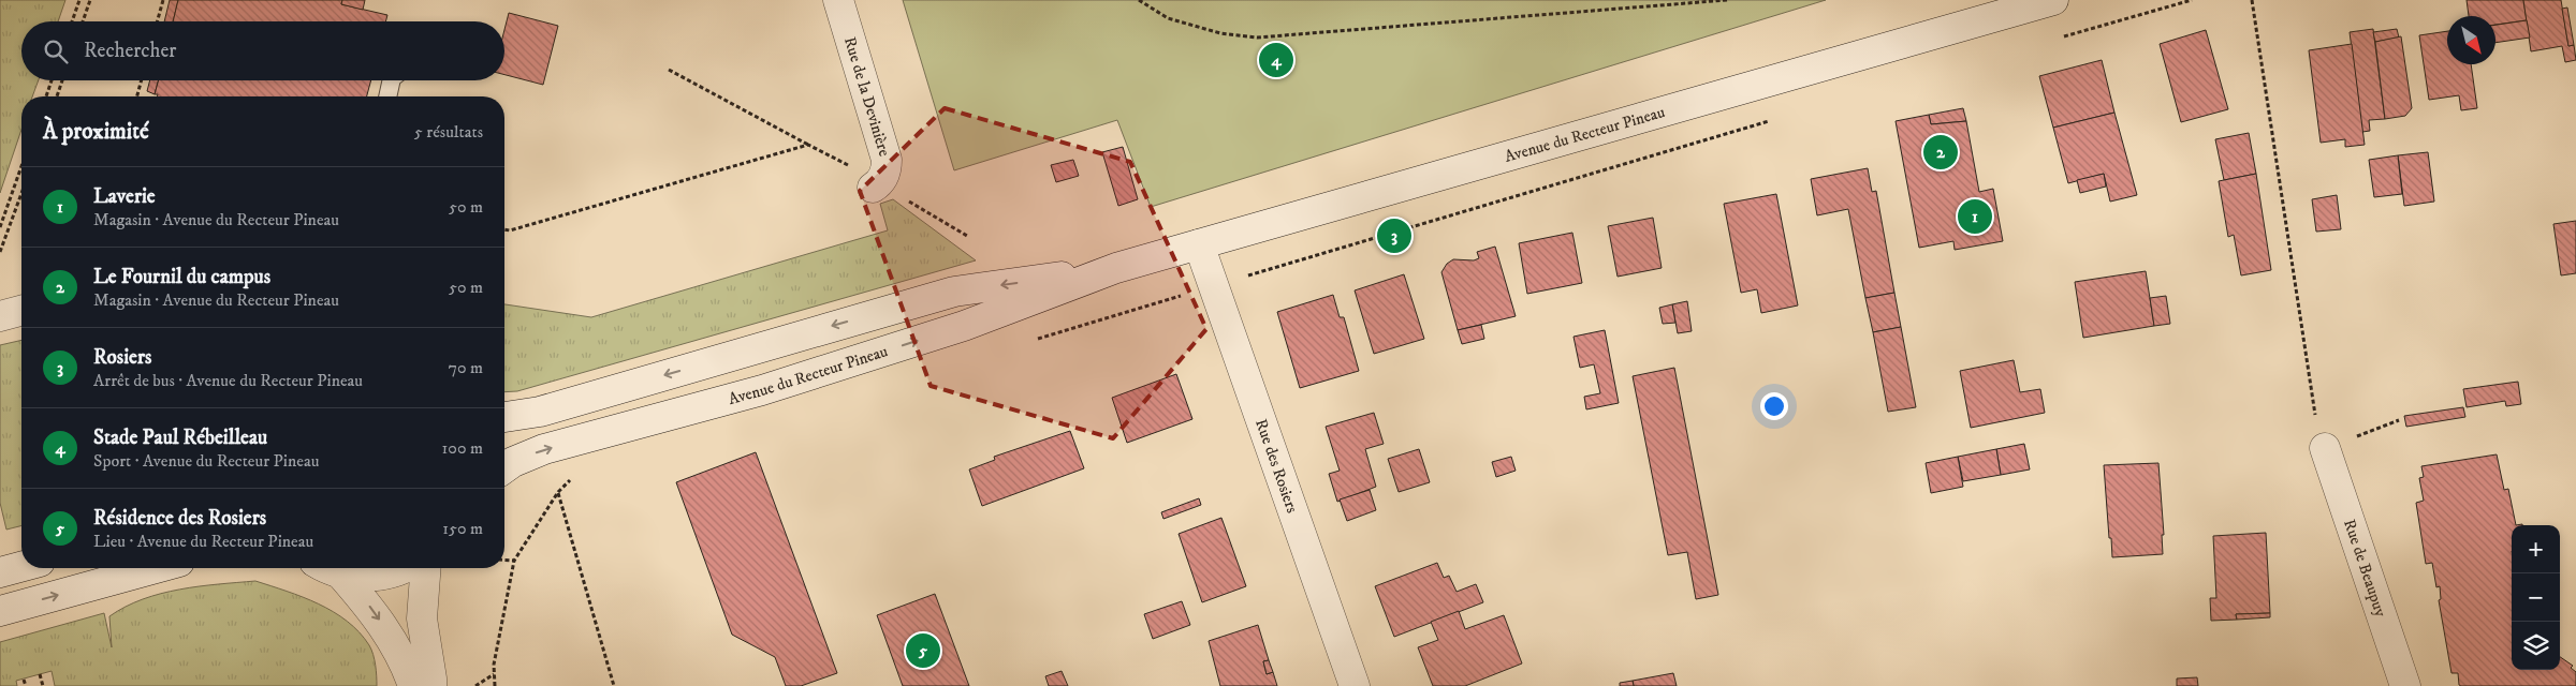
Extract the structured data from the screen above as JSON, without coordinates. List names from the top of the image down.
{
  "streets": {
    "main road": [
      "Rue de la Devinière",
      "Avenue du Recteur Pineau",
      "Rue des Rosiers",
      "Rue de Beaupuy"
    ]
  },
  "crossings": [
    ["Avenue du Recteur Pineau", "Rue des Rosiers"]
  ],
  "north": "bottom right",
  "page": {
    "search": "Rechercher",
    "pins": [
      "4",
      "2",
      "1",
      "3",
      "5"
    ],
    "heading": ["À proximité", "5 résultats"],
    "list": [
      {
        "mark": "1",
        "name": "Laverie",
        "note": "Magasin · Avenue du Recteur Pineau",
        "value": "50 m"
      },
      {
        "mark": "2",
        "name": "Le Fournil du campus",
        "note": "Magasin · Avenue du Recteur Pineau",
        "value": "50 m"
      },
      {
        "mark": "3",
        "name": "Rosiers",
        "note": "Arrêt de bus · Avenue du Recteur Pineau",
        "value": "70 m"
      },
      {
        "mark": "4",
        "name": "Stade Paul Rébeilleau",
        "note": "Sport · Avenue du Recteur Pineau",
        "value": "100 m"
      },
      {
        "mark": "5",
        "name": "Résidence des Rosiers",
        "note": "Lieu · Avenue du Recteur Pineau",
        "value": "150 m"
      }
    ],
    "map_buttons": ["+", "−"]
  }
}
